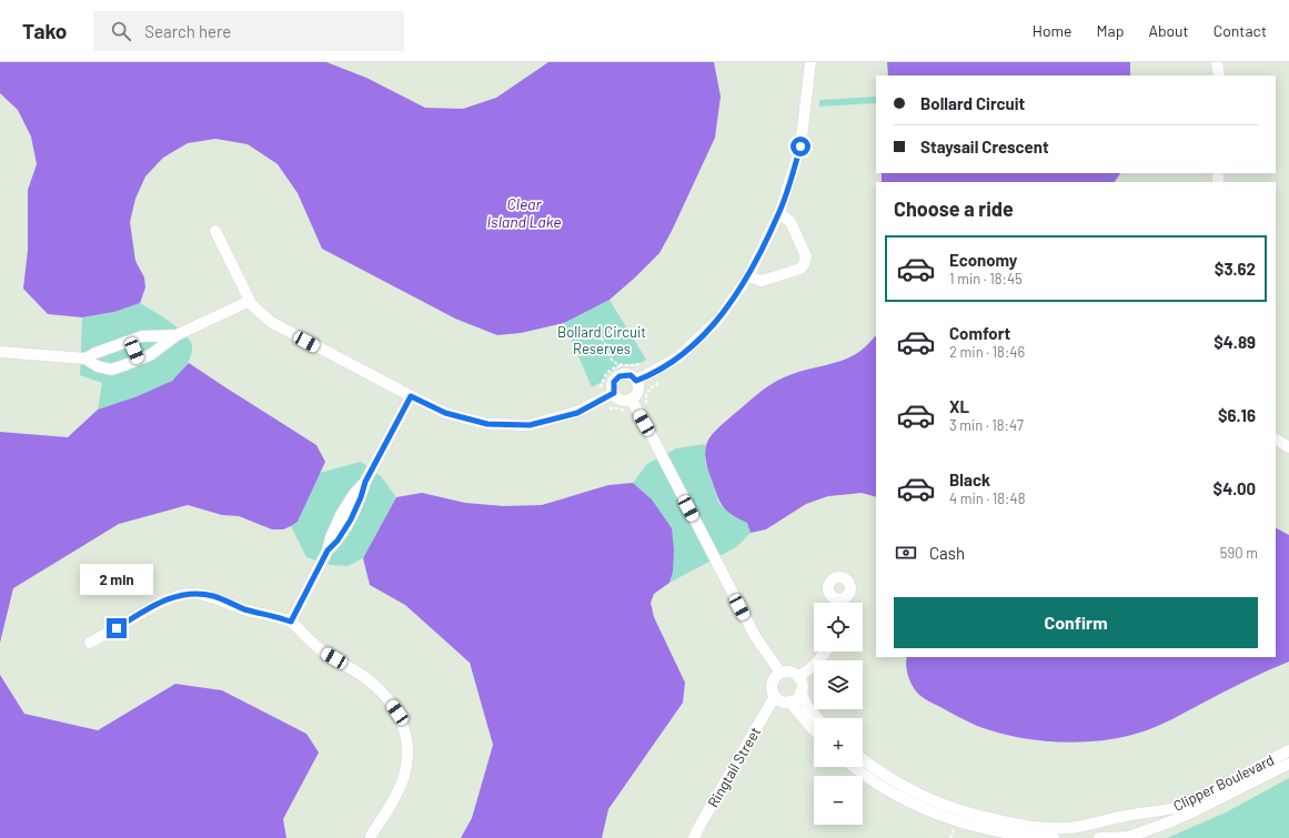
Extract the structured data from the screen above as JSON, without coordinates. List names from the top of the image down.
{
  "streets": {
    "street": ["Ringtail Street", "Clipper Boulevard"]
  },
  "water": ["Clear Island Lake"],
  "parks": ["Bollard Circuit Reserves"],
  "page": {
    "header": "Tako",
    "search": "Search here",
    "nav": [
      "Home",
      "Map",
      "About",
      "Contact"
    ],
    "banner": ["Bollard Circuit", "Staysail Crescent"],
    "heading": "Choose a ride",
    "list": [
      {
        "name": "Economy",
        "note": "1 min · 18:45",
        "value": "$3.62"
      },
      {
        "name": "Comfort",
        "note": "2 min · 18:46",
        "value": "$4.89"
      },
      {
        "name": "XL",
        "note": "3 min · 18:47",
        "value": "$6.16"
      },
      {
        "name": "Black",
        "note": "4 min · 18:48",
        "value": "$4.00"
      }
    ],
    "pay": ["Cash", "590 m"],
    "bubble": "2 min",
    "buttons": "Confirm",
    "map_buttons": ["+", "−"]
  }
}
